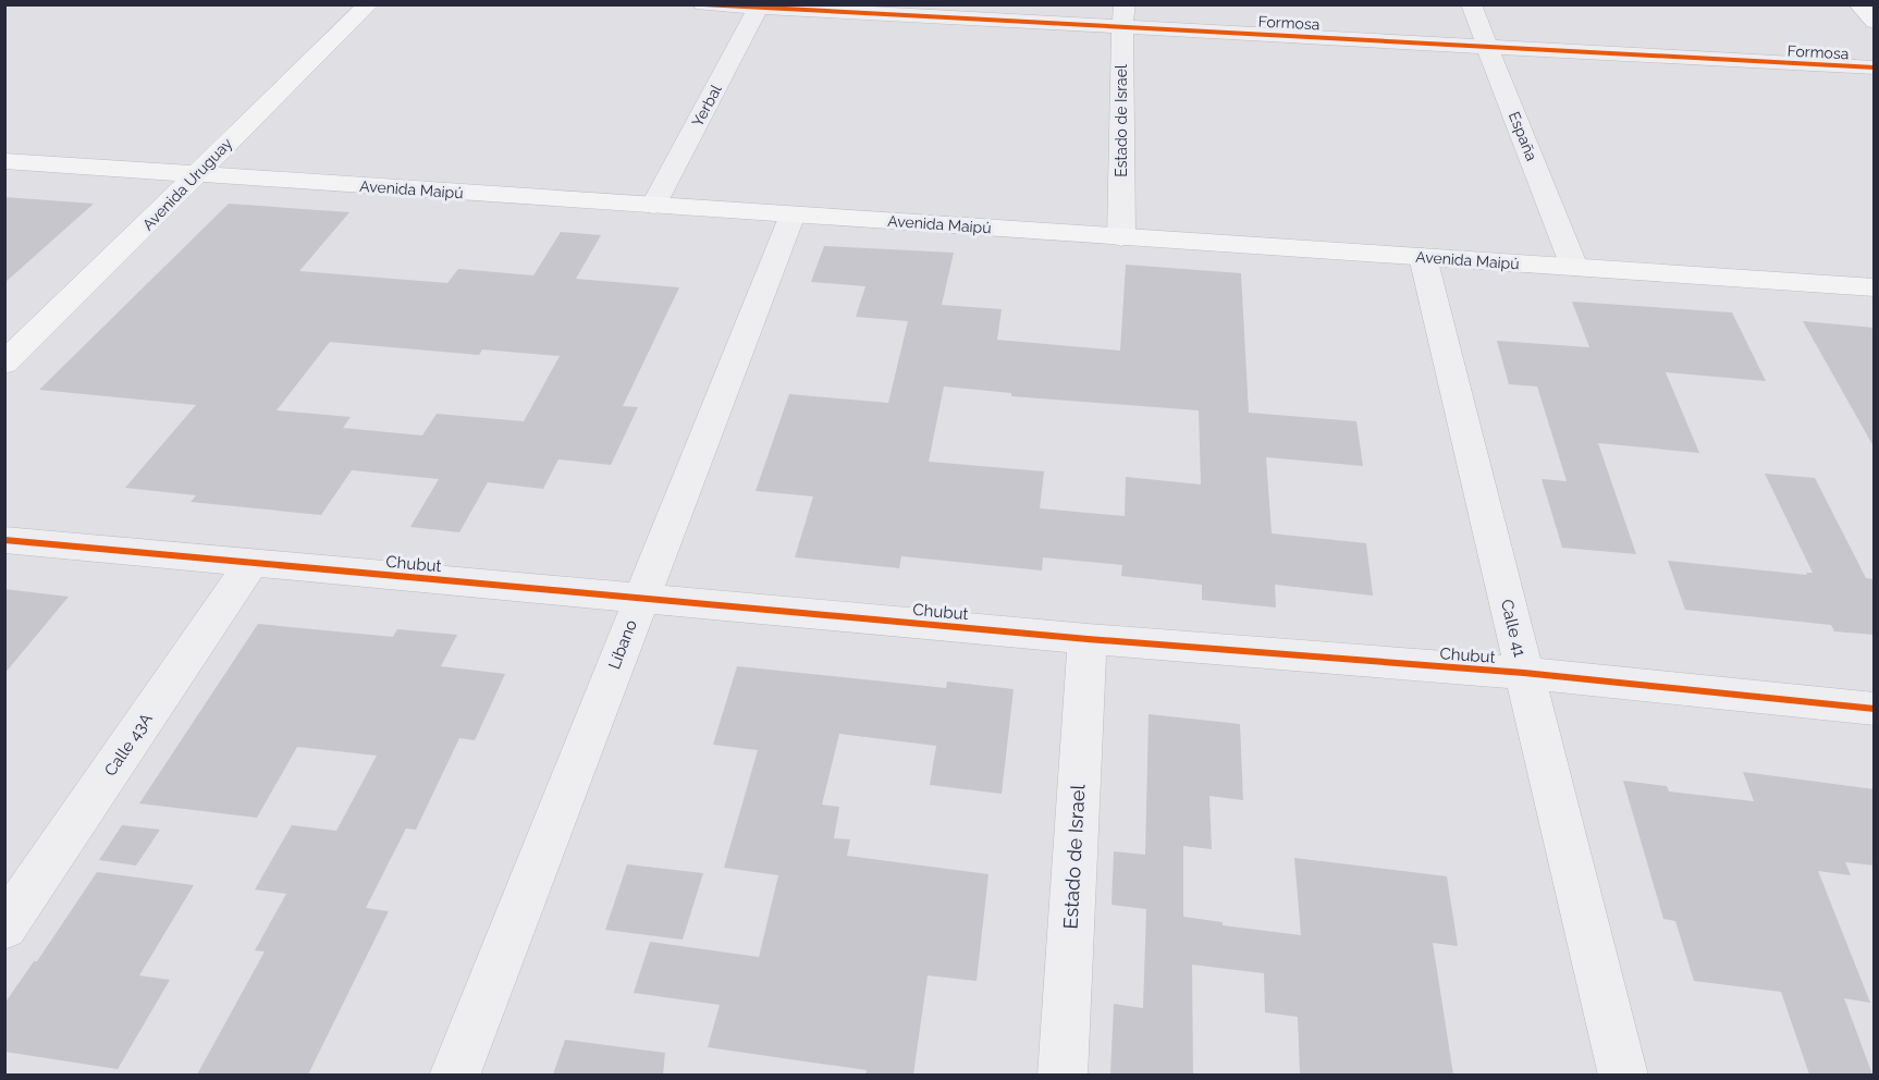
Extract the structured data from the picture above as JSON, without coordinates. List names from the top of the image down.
{
  "streets": {
    "main road": ["Avenida Uruguay", "Avenida Maipú"],
    "street": [
      "Formosa",
      "Yerbal",
      "Estado de Israel",
      "España",
      "Chubut",
      "Calle 41",
      "Líbano",
      "Calle 43A"
    ]
  },
  "crossings": [
    ["Formosa", "Yerbal"],
    ["Formosa", "Estado de Israel"],
    ["Formosa", "España"],
    ["Yerbal", "Avenida Maipú"],
    ["Estado de Israel", "Avenida Maipú"],
    ["Estado de Israel", "Chubut"],
    ["España", "Avenida Maipú"],
    ["Avenida Uruguay", "Avenida Maipú"],
    ["Avenida Maipú", "Calle 41"],
    ["Avenida Maipú", "Líbano"],
    ["Chubut", "Calle 41"],
    ["Chubut", "Líbano"],
    ["Chubut", "Calle 43A"]
  ]
}
